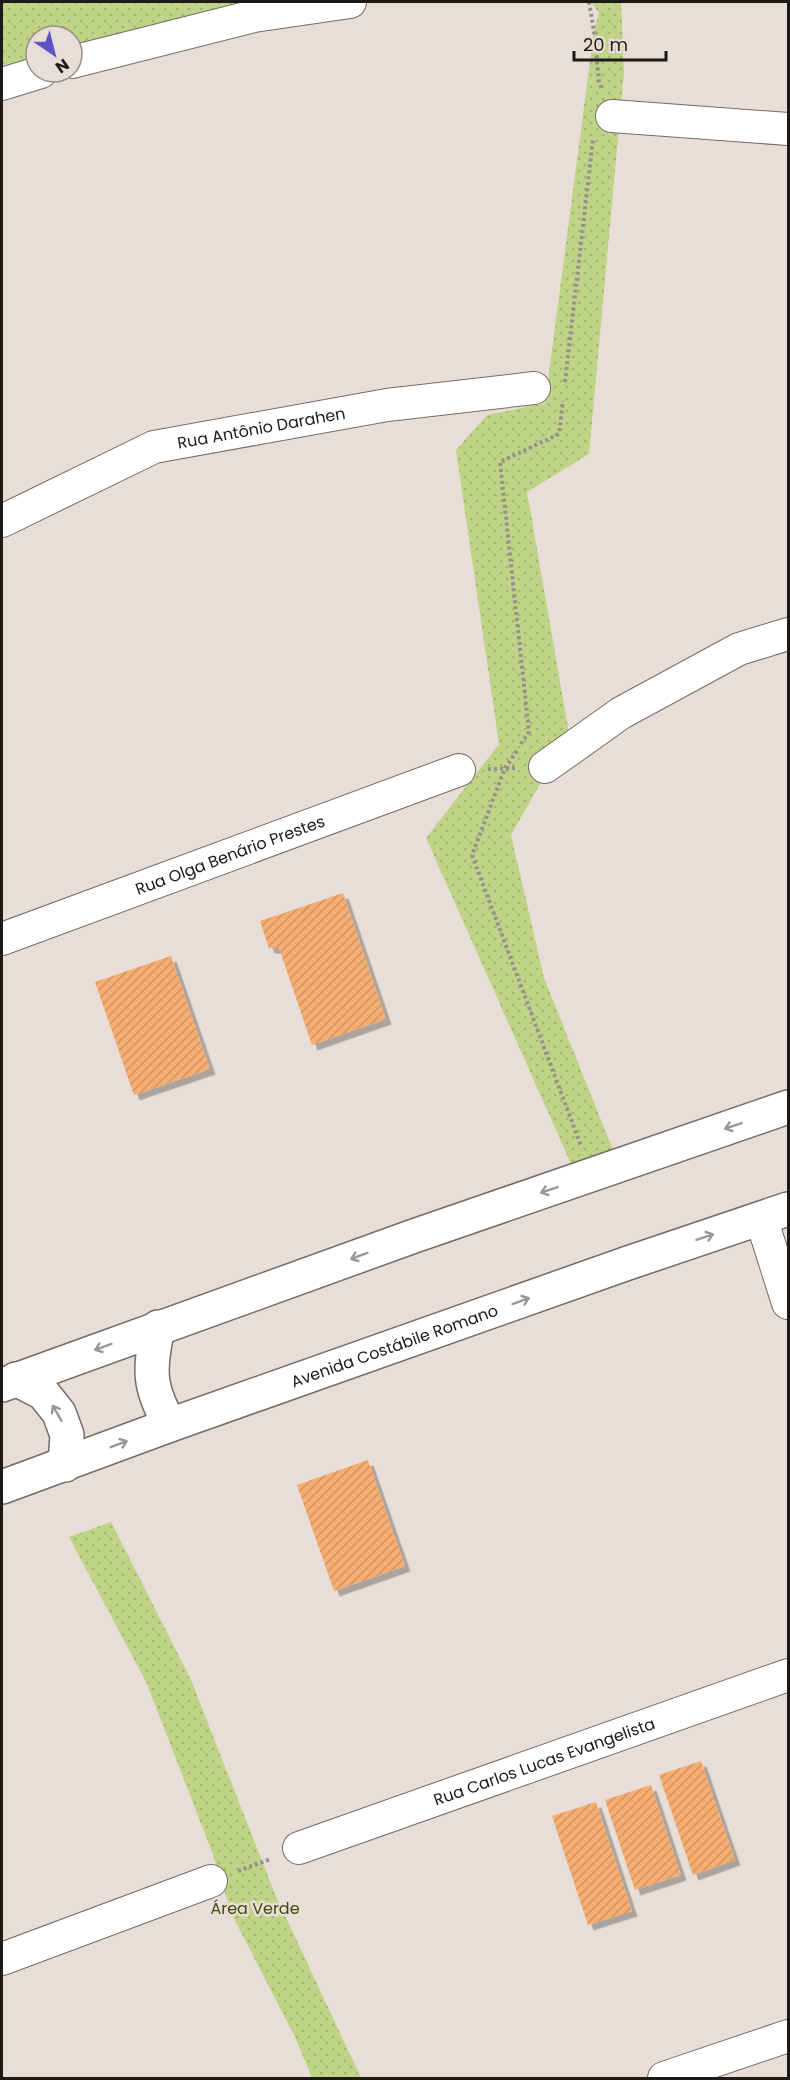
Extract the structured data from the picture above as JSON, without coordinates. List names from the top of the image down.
{
  "streets": {
    "main road": ["Avenida Costábile Romano"],
    "street": ["Rua Antônio Darahen", "Rua Olga Benário Prestes", "Rua Carlos Lucas Evangelista"]
  },
  "parks": ["Área Verde"],
  "scale_bar": "20 m",
  "north": "bottom right"
}
